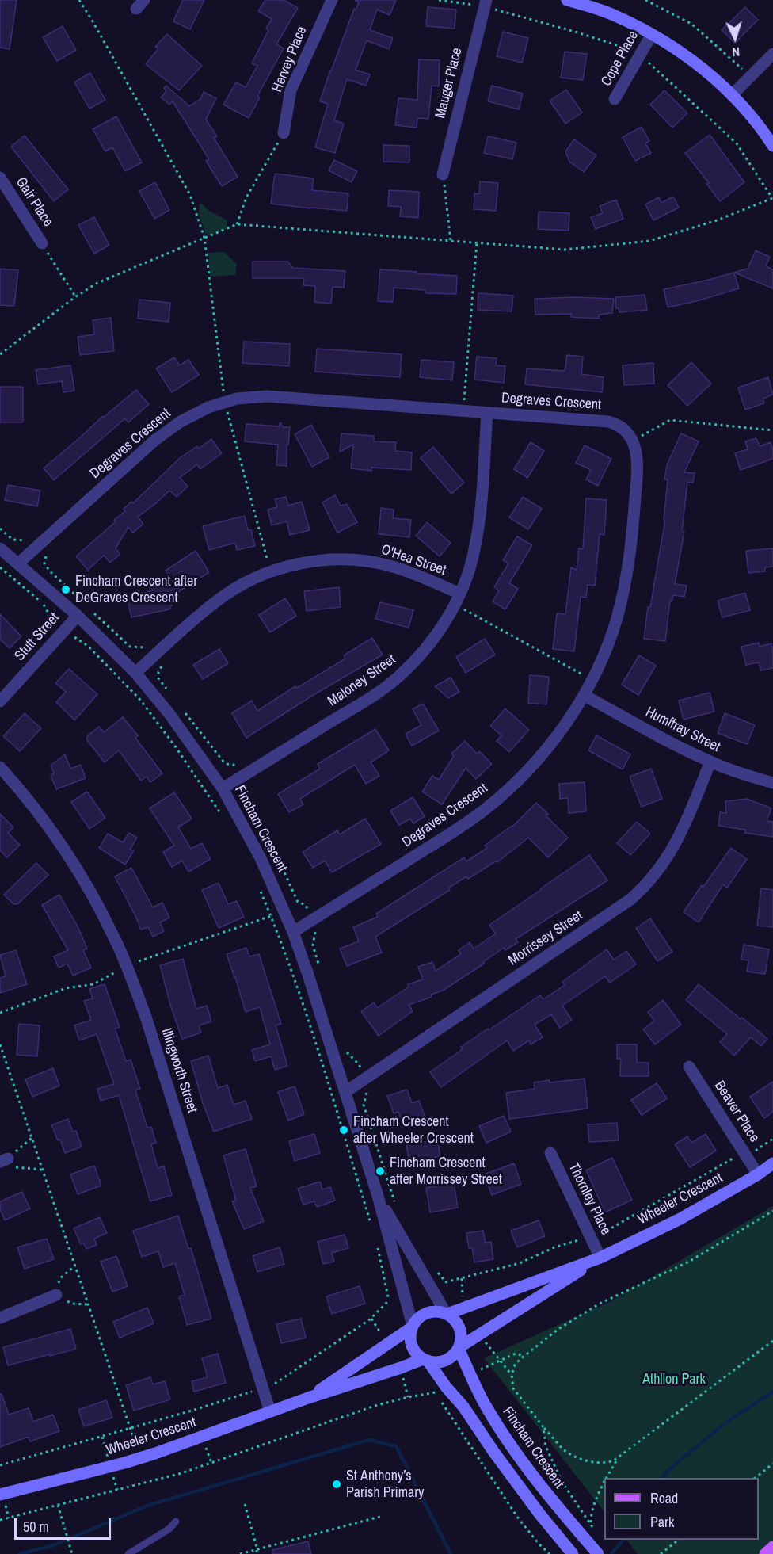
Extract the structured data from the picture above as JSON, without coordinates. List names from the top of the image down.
{
  "streets": {
    "street": [
      "Cope Place",
      "Hervey Place",
      "Mauger Place",
      "Gair Place",
      "Degraves Crescent",
      "O'Hea Street",
      "Stutt Street",
      "Maloney Street",
      "Humffray Street",
      "Fincham Crescent",
      "Morrissey Street",
      "Illingworth Street",
      "Beaver Place",
      "Thornley Place",
      "Wheeler Crescent"
    ]
  },
  "crossings": [
    ["Degraves Crescent", "Maloney Street"],
    ["Degraves Crescent", "Humffray Street"],
    ["Degraves Crescent", "Fincham Crescent"],
    ["O'Hea Street", "Maloney Street"],
    ["O'Hea Street", "Fincham Crescent"],
    ["Stutt Street", "Fincham Crescent"],
    ["Maloney Street", "Fincham Crescent"],
    ["Humffray Street", "Morrissey Street"],
    ["Fincham Crescent", "Morrissey Street"],
    ["Fincham Crescent", "Wheeler Crescent"],
    ["Illingworth Street", "Wheeler Crescent"],
    ["Beaver Place", "Wheeler Crescent"],
    ["Thornley Place", "Wheeler Crescent"]
  ],
  "parks": ["Athllon Park"],
  "places": [
    "Fincham Crescent after DeGraves Crescent",
    "Fincham Crescent after Wheeler Crescent",
    "Fincham Crescent after Morrissey Street",
    "St Anthony’s Parish Primary"
  ],
  "legend": ["Road", "Park"],
  "scale_bar": "50 m",
  "north": "bottom"
}
